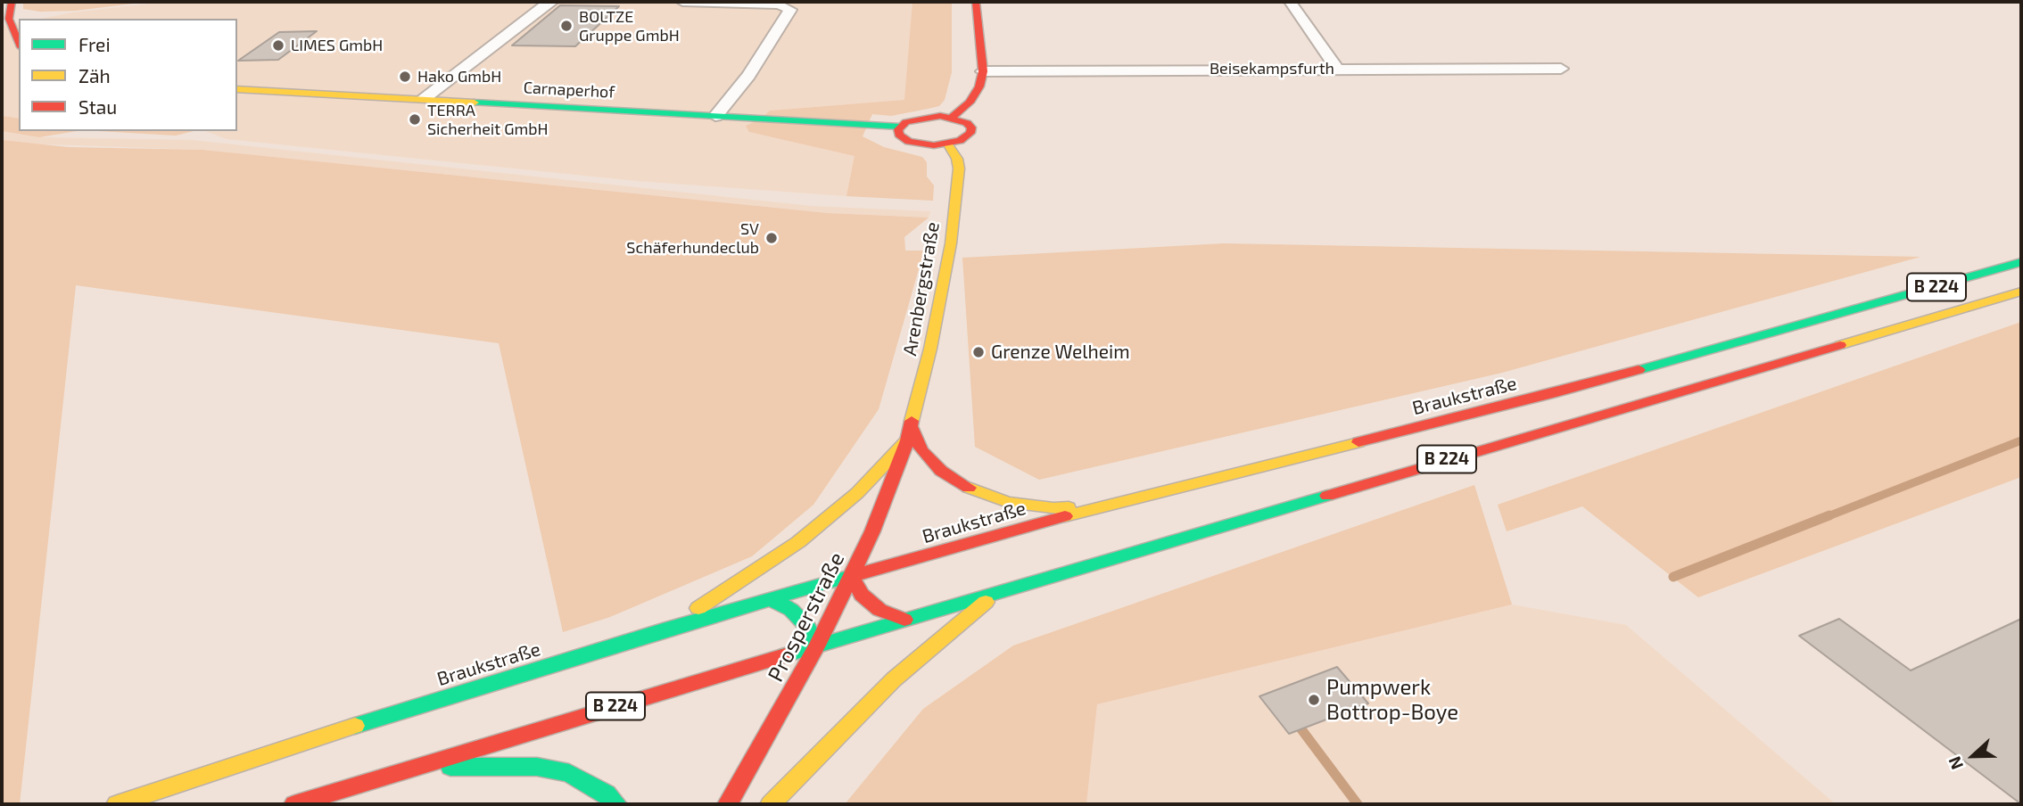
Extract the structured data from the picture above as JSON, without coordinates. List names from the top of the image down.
{
  "streets": {
    "main road": [
      "Carnaperhof",
      "B 224",
      "Arenbergstraße",
      "Braukstraße",
      "Prosperstraße"
    ],
    "street": ["Beisekampsfurth"]
  },
  "crossings": [
    ["B 224", "Prosperstraße"],
    ["Arenbergstraße", "Prosperstraße"],
    ["Braukstraße", "Prosperstraße"]
  ],
  "places": [
    "BOLTZE Gruppe GmbH",
    "LIMES GmbH",
    "Hako GmbH",
    "TERRA Sicherheit GmbH",
    "SV Schäferhundeclub",
    "Grenze Welheim",
    "Pumpwerk Bottrop-Boye"
  ],
  "legend": ["Frei", "Zäh", "Stau"],
  "north": "left"
}
